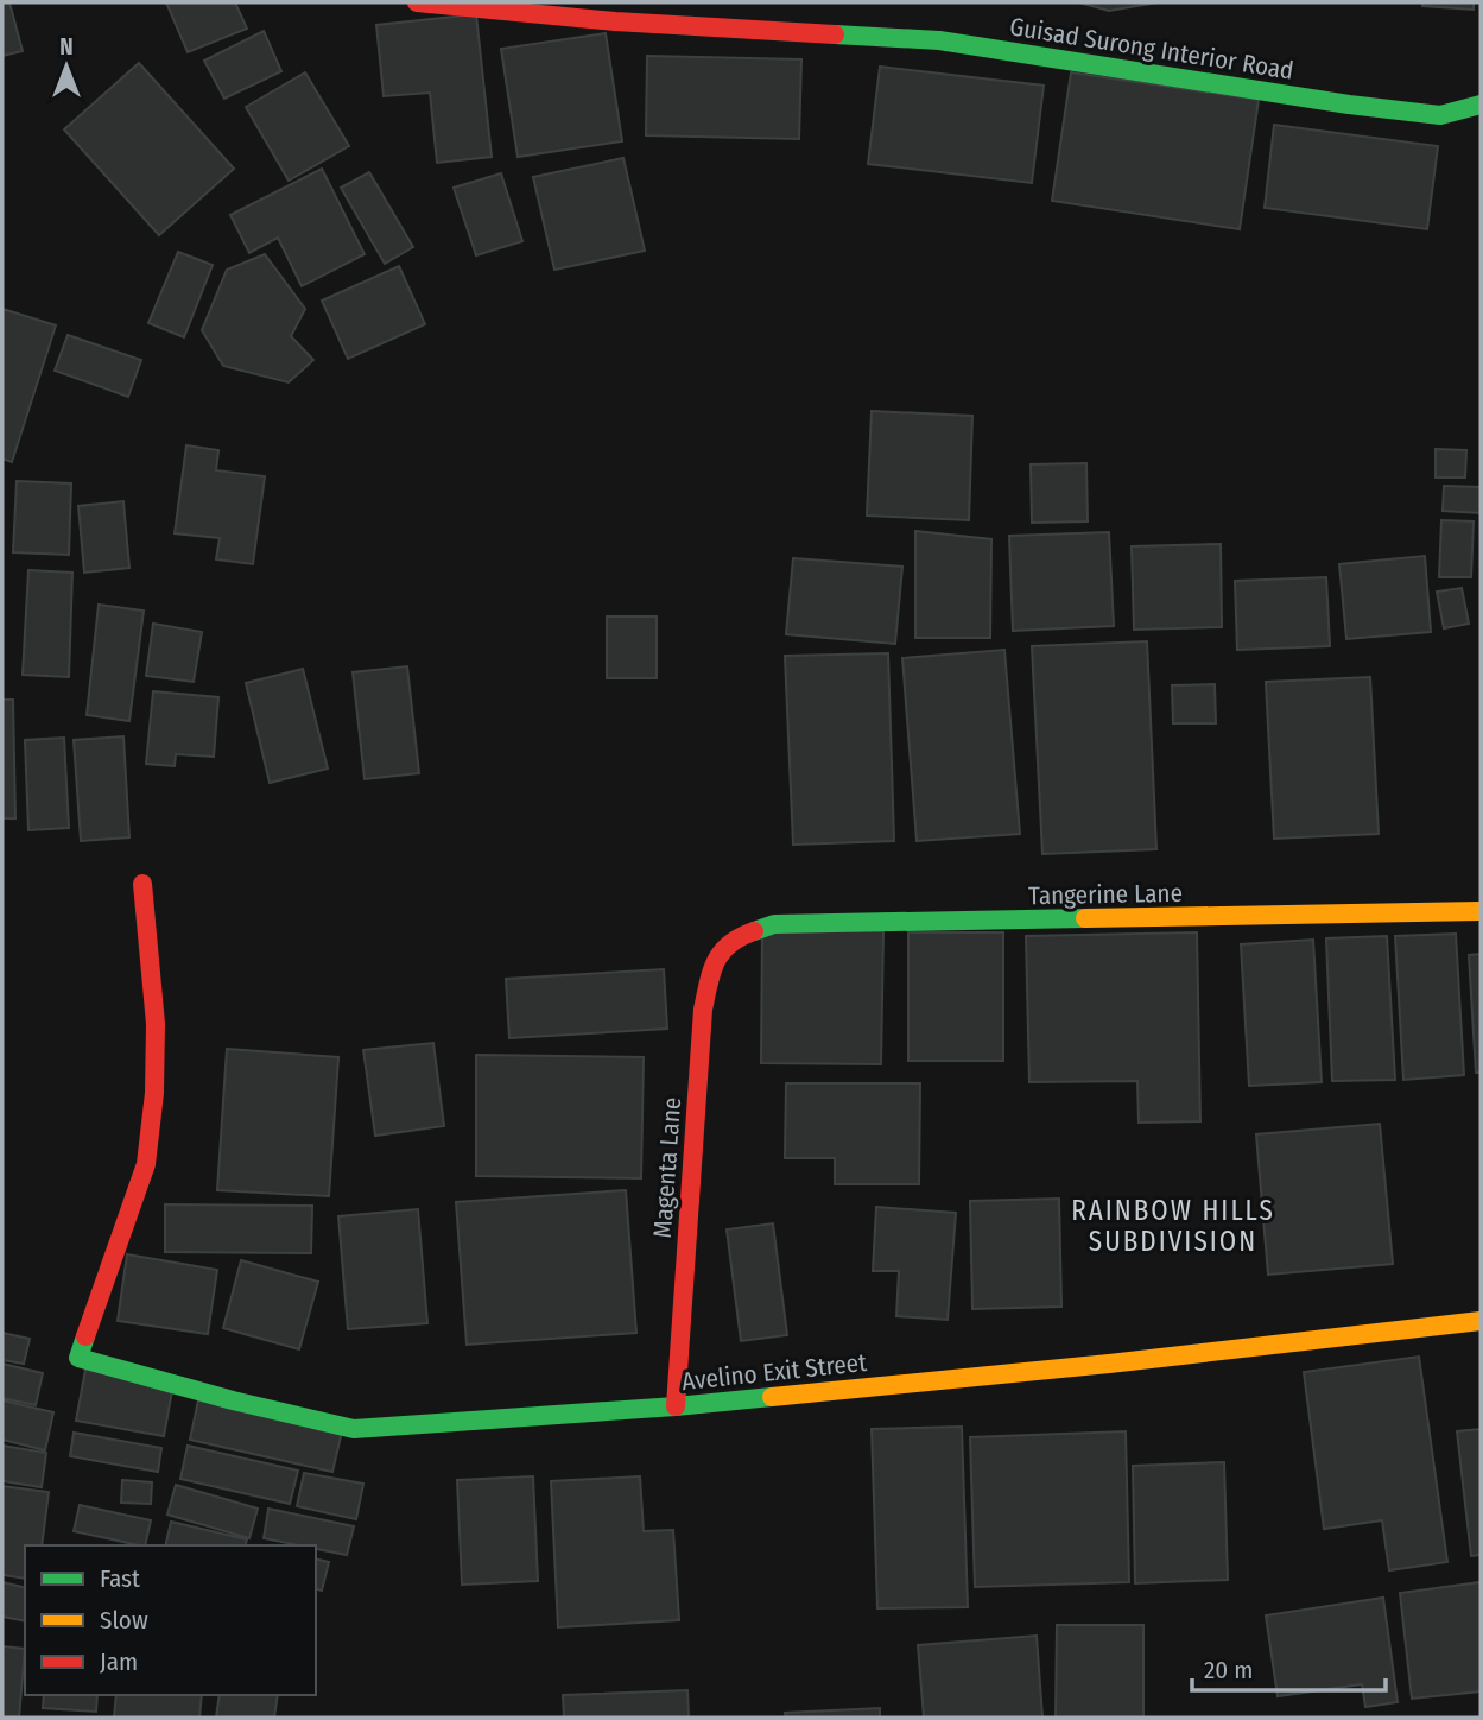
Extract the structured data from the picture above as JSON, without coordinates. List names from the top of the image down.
{
  "streets": {
    "street": [
      "Guisad Surong Interior Road",
      "Tangerine Lane",
      "Magenta Lane",
      "Avelino Exit Street"
    ]
  },
  "crossings": [
    ["Tangerine Lane", "Magenta Lane"],
    ["Magenta Lane", "Avelino Exit Street"]
  ],
  "districts": ["RAINBOW HILLS SUBDIVISION"],
  "legend": ["Fast", "Slow", "Jam"],
  "scale_bar": "20 m",
  "north": "top"
}
